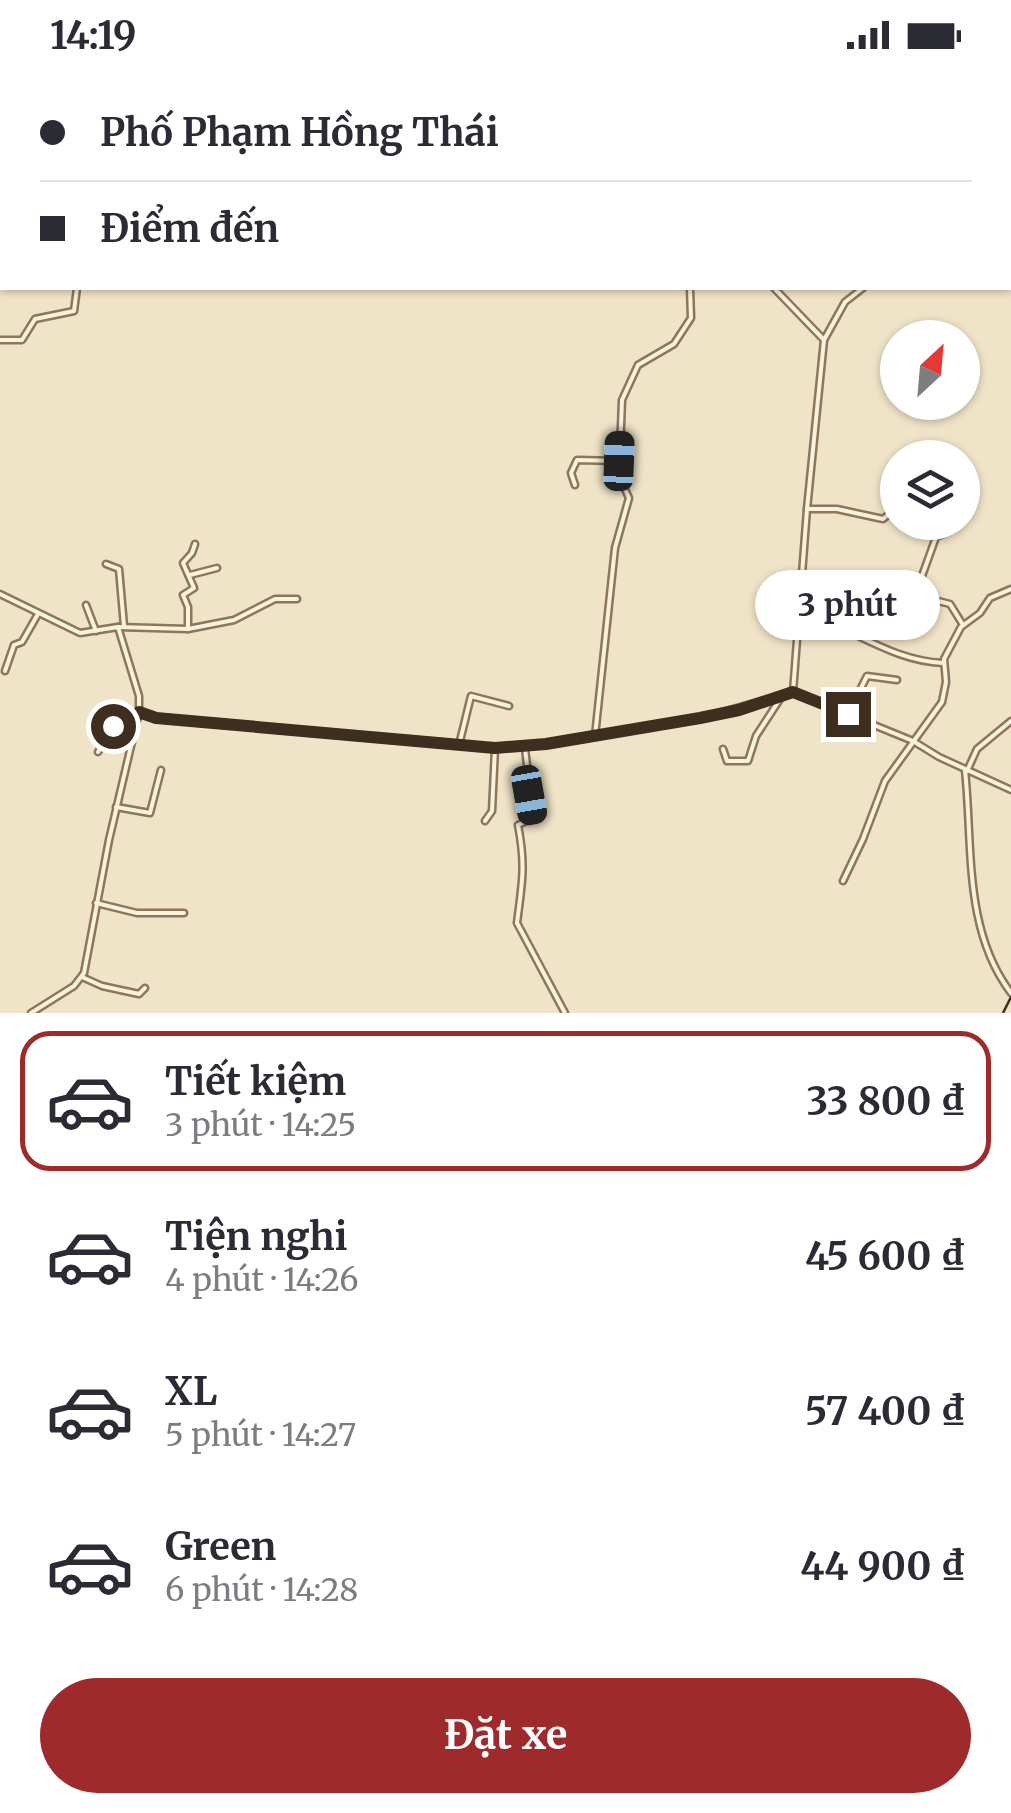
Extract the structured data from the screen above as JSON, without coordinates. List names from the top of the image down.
{
  "north": "top right",
  "page": {
    "status": "14:19",
    "banner": ["Phố Phạm Hồng Thái", "Điểm đến"],
    "bubble": "3 phút",
    "list": [
      {
        "name": "Tiết kiệm",
        "note": "3 phút · 14:25",
        "value": "33 800 ₫"
      },
      {
        "name": "Tiện nghi",
        "note": "4 phút · 14:26",
        "value": "45 600 ₫"
      },
      {
        "name": "XL",
        "note": "5 phút · 14:27",
        "value": "57 400 ₫"
      },
      {
        "name": "Green",
        "note": "6 phút · 14:28",
        "value": "44 900 ₫"
      }
    ],
    "buttons": "Đặt xe"
  }
}
